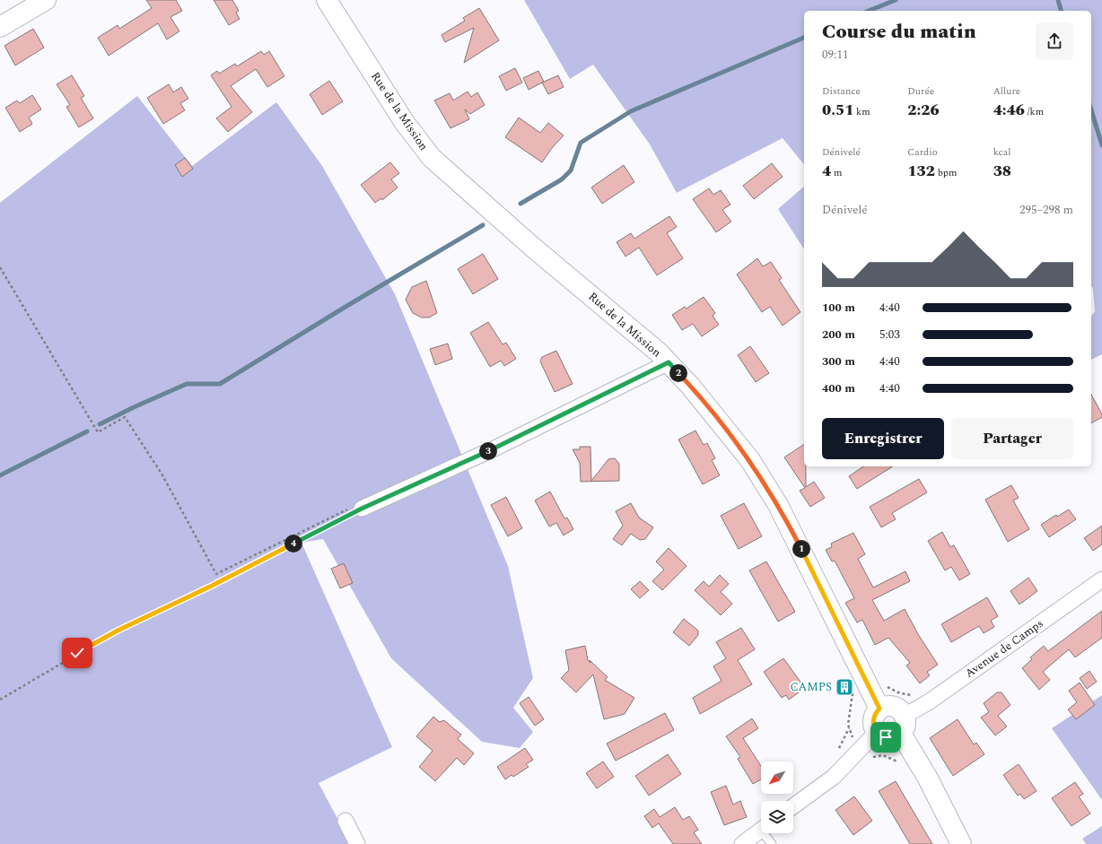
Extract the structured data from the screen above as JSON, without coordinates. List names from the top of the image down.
{
  "streets": {
    "main road": ["Rue de la Mission"],
    "street": ["Avenue de Camps"]
  },
  "crossings": [
    ["Rue de la Mission", "Avenue de Camps"]
  ],
  "places": {
    "building": ["CAMPS"]
  },
  "north": "bottom left",
  "page": {
    "heading": ["Course du matin", "09:11"],
    "stats": [
      ["Distance", "0.51 km"],
      ["Durée", "2:26"],
      ["Allure", "4:46 /km"],
      ["Dénivelé", "4 m"],
      ["Cardio", "132 bpm"],
      ["kcal", "38"]
    ],
    "chart": ["Dénivelé", "295–298 m"],
    "list": [
      {
        "name": "100 m",
        "note": "4:40"
      },
      {
        "name": "200 m",
        "note": "5:03"
      },
      {
        "name": "300 m",
        "note": "4:40"
      },
      {
        "name": "400 m",
        "note": "4:40"
      }
    ],
    "pins": [
      "2",
      "3",
      "4",
      "1"
    ],
    "buttons": ["Enregistrer", "Partager"]
  }
}
